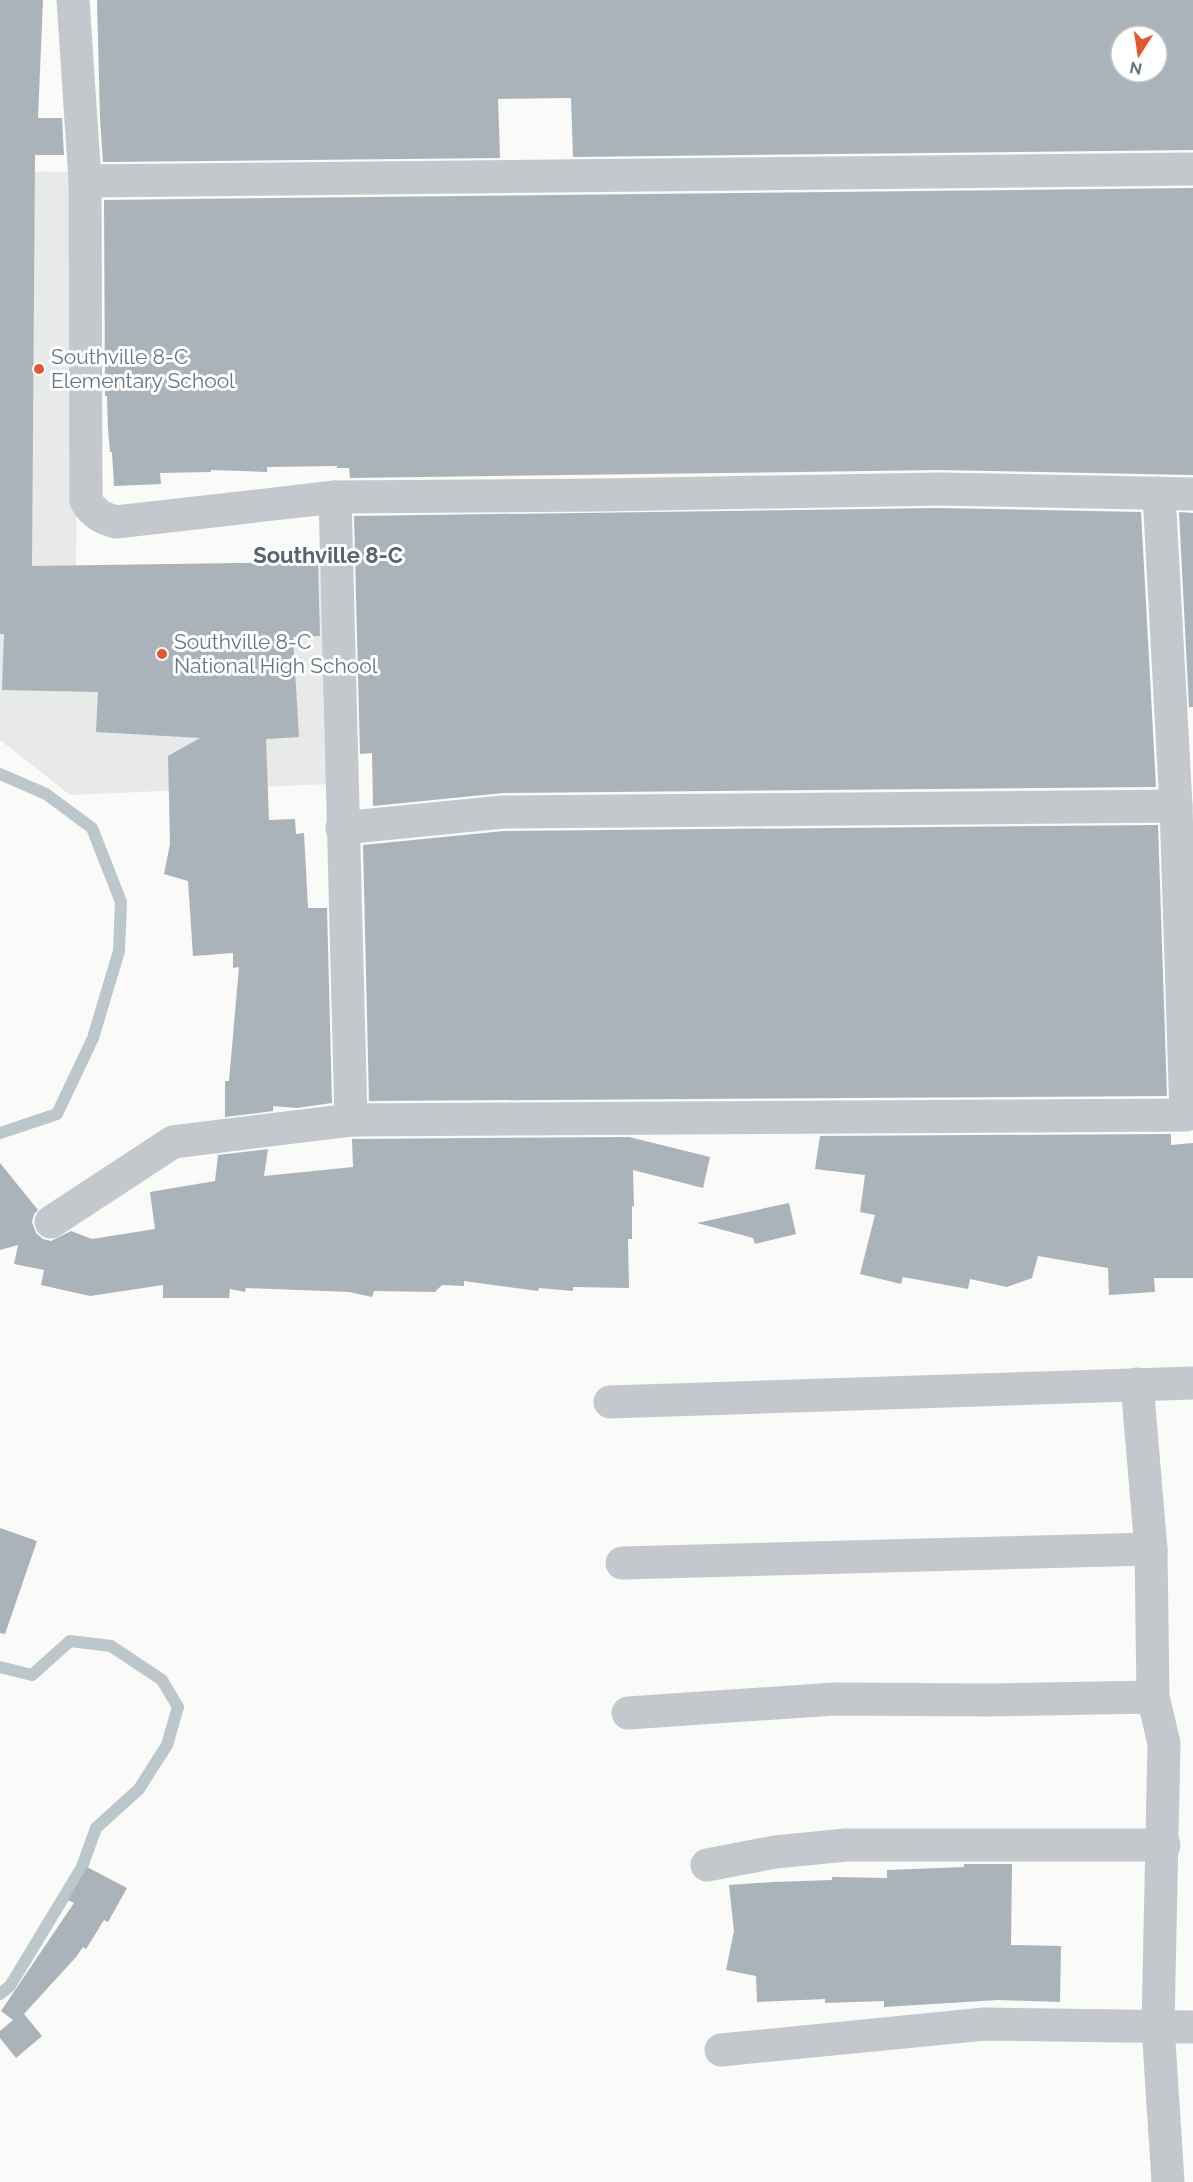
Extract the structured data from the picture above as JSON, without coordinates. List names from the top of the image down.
{
  "districts": ["Southville 8-C"],
  "places": ["Southville 8-C Elementary School", "Southville 8-C National High School"],
  "north": "bottom"
}
